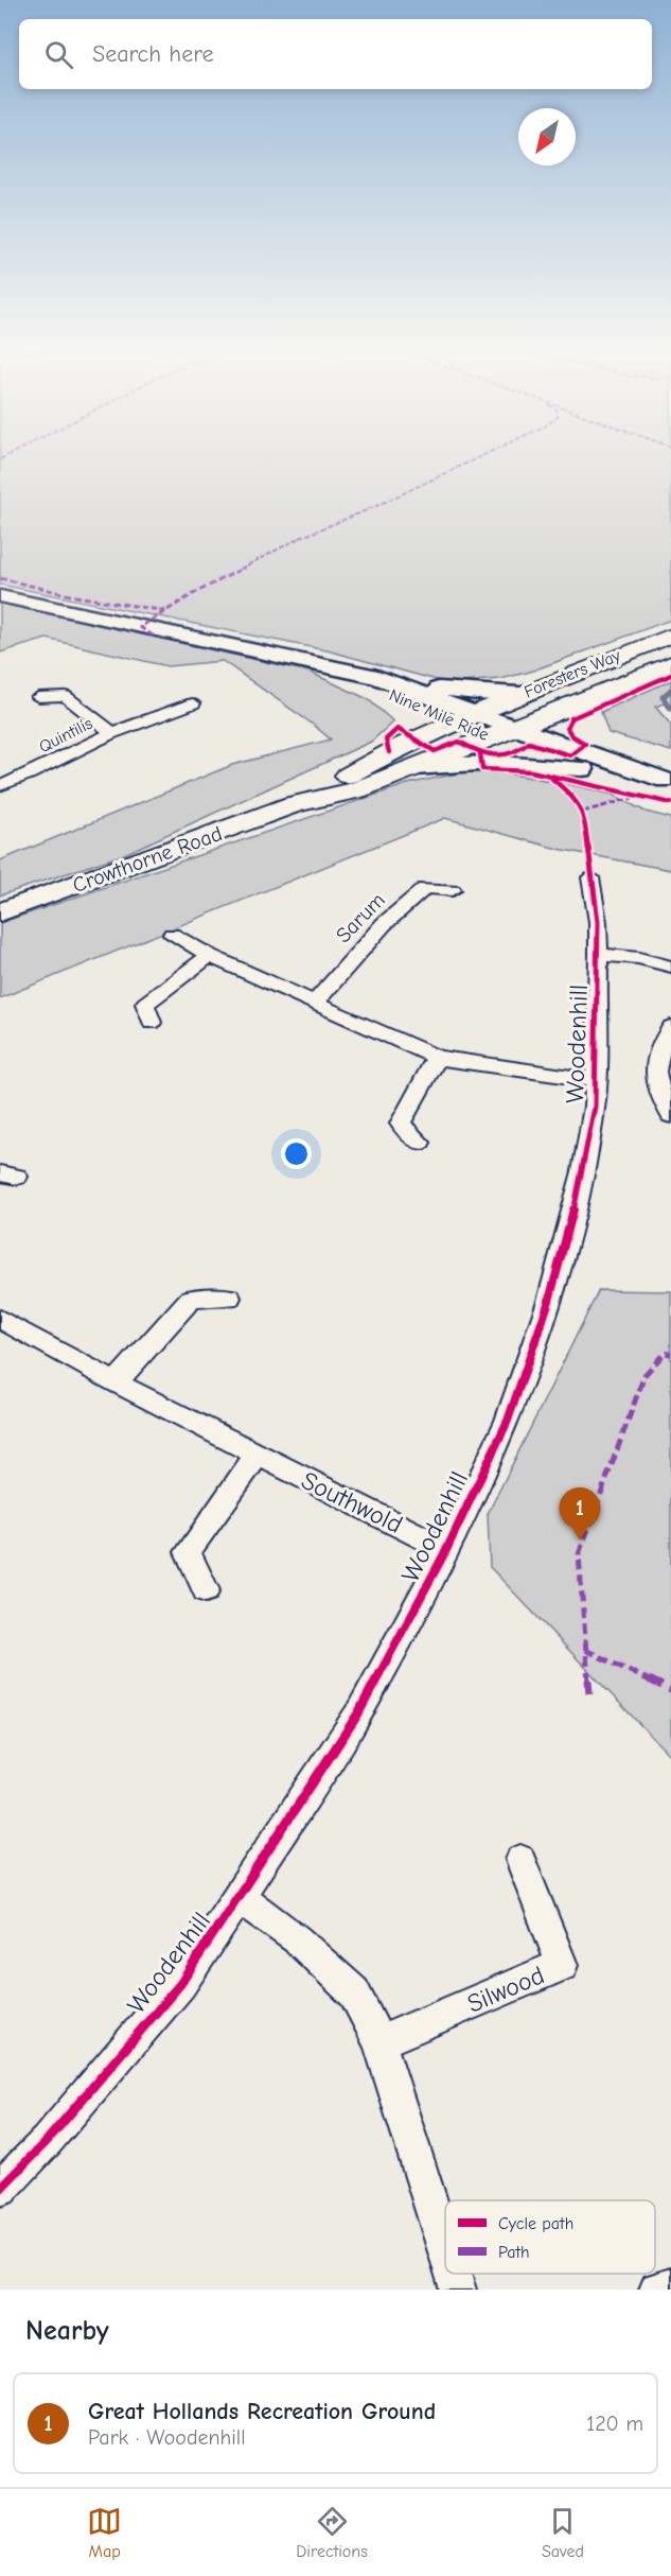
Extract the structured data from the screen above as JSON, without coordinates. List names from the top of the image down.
{
  "streets": {
    "main road": ["Foresters Way", "Nine Mile Ride", "Crowthorne Road"],
    "street": [
      "Quintilis",
      "Sarum",
      "Woodenhill",
      "Southwold",
      "Silwood"
    ]
  },
  "crossings": [
    ["Foresters Way", "Nine Mile Ride"],
    ["Foresters Way", "Crowthorne Road"],
    ["Nine Mile Ride", "Crowthorne Road"],
    ["Woodenhill", "Southwold"]
  ],
  "legend": ["Cycle path", "Path"],
  "north": "bottom left",
  "page": {
    "search": "Search here",
    "pins": "1",
    "heading": "Nearby",
    "list": [
      {
        "mark": "1",
        "name": "Great Hollands Recreation Ground",
        "note": "Park · Woodenhill",
        "value": "120 m"
      }
    ],
    "nav": ["Map", "Directions", "Saved"]
  }
}
